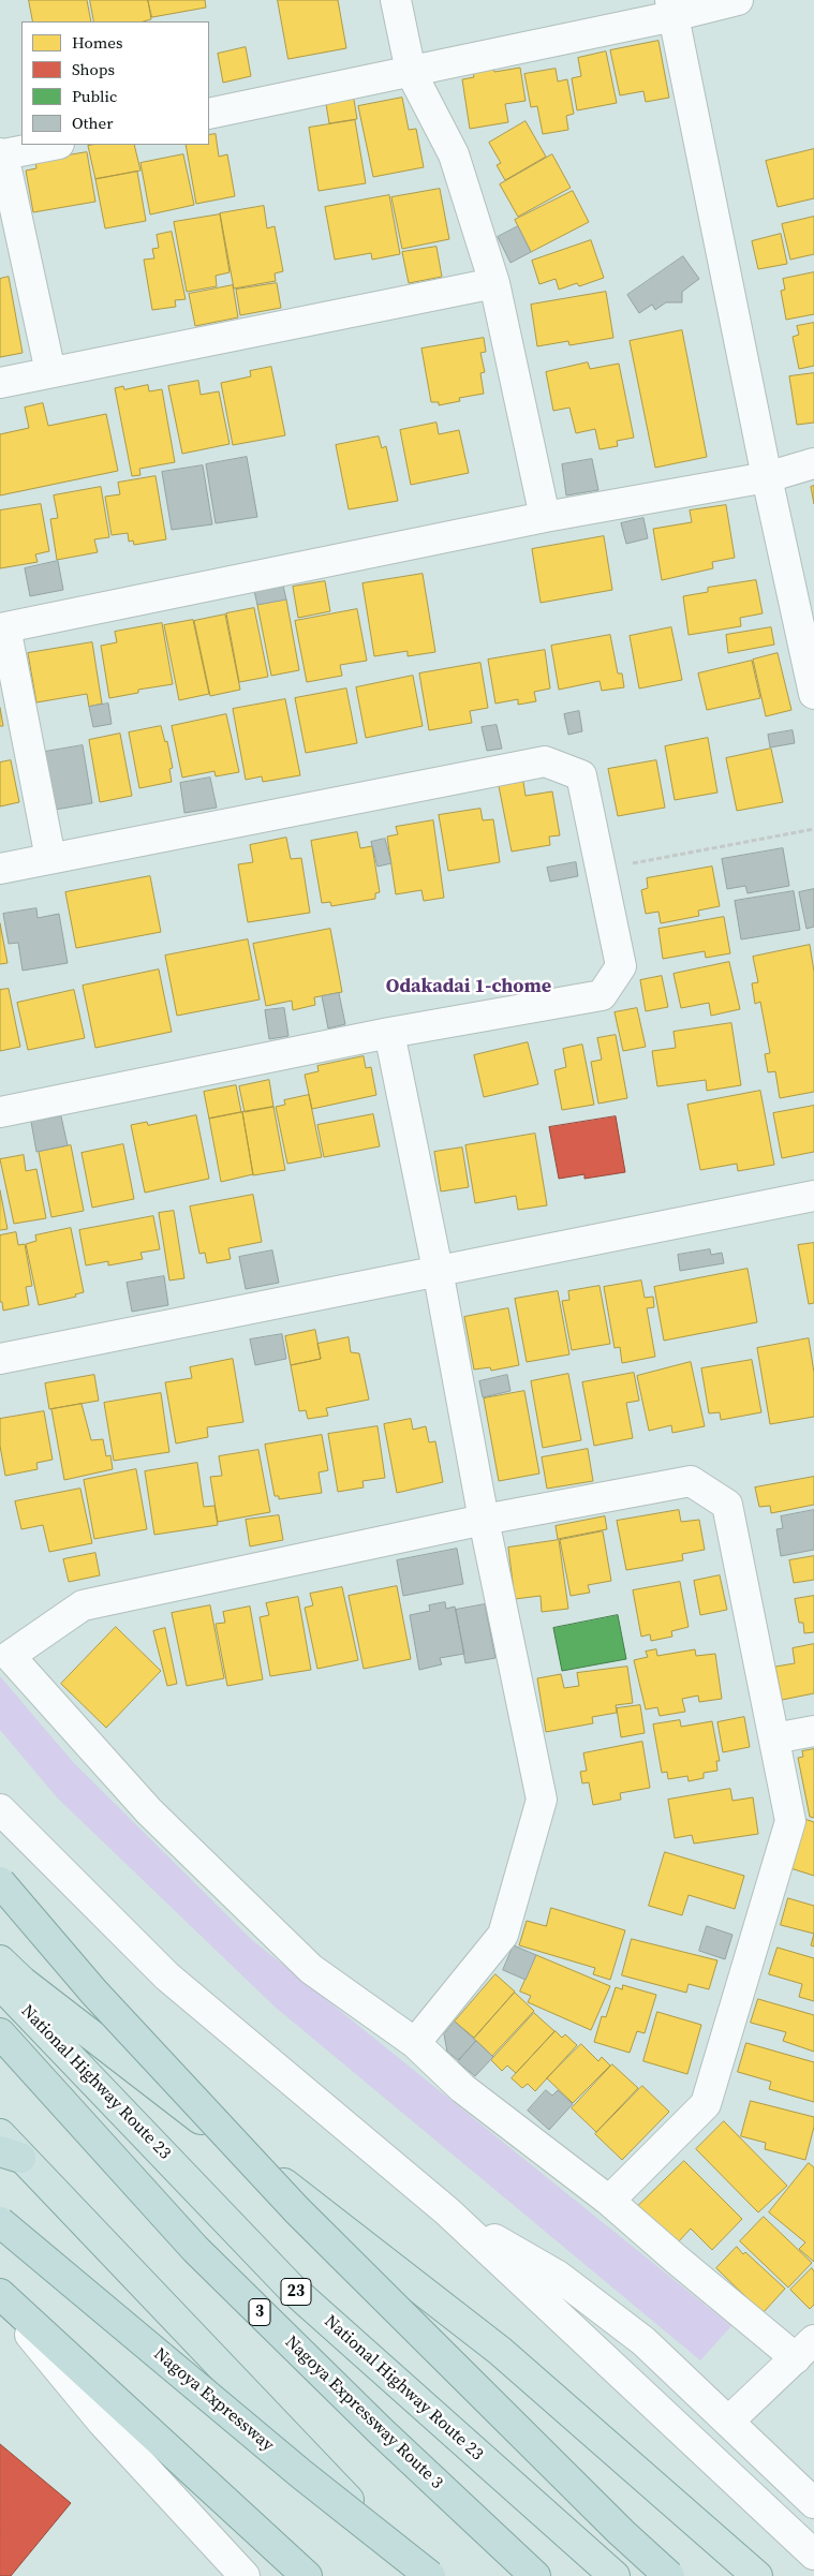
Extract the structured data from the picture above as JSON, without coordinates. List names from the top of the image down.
{
  "streets": {
    "highway": [
      "National Highway Route 23",
      "23",
      "3",
      "Nagoya Expressway",
      "Nagoya Expressway Route 3"
    ]
  },
  "districts": ["Odakadai 1-chome"],
  "legend": [
    "Homes",
    "Shops",
    "Public",
    "Other"
  ]
}
